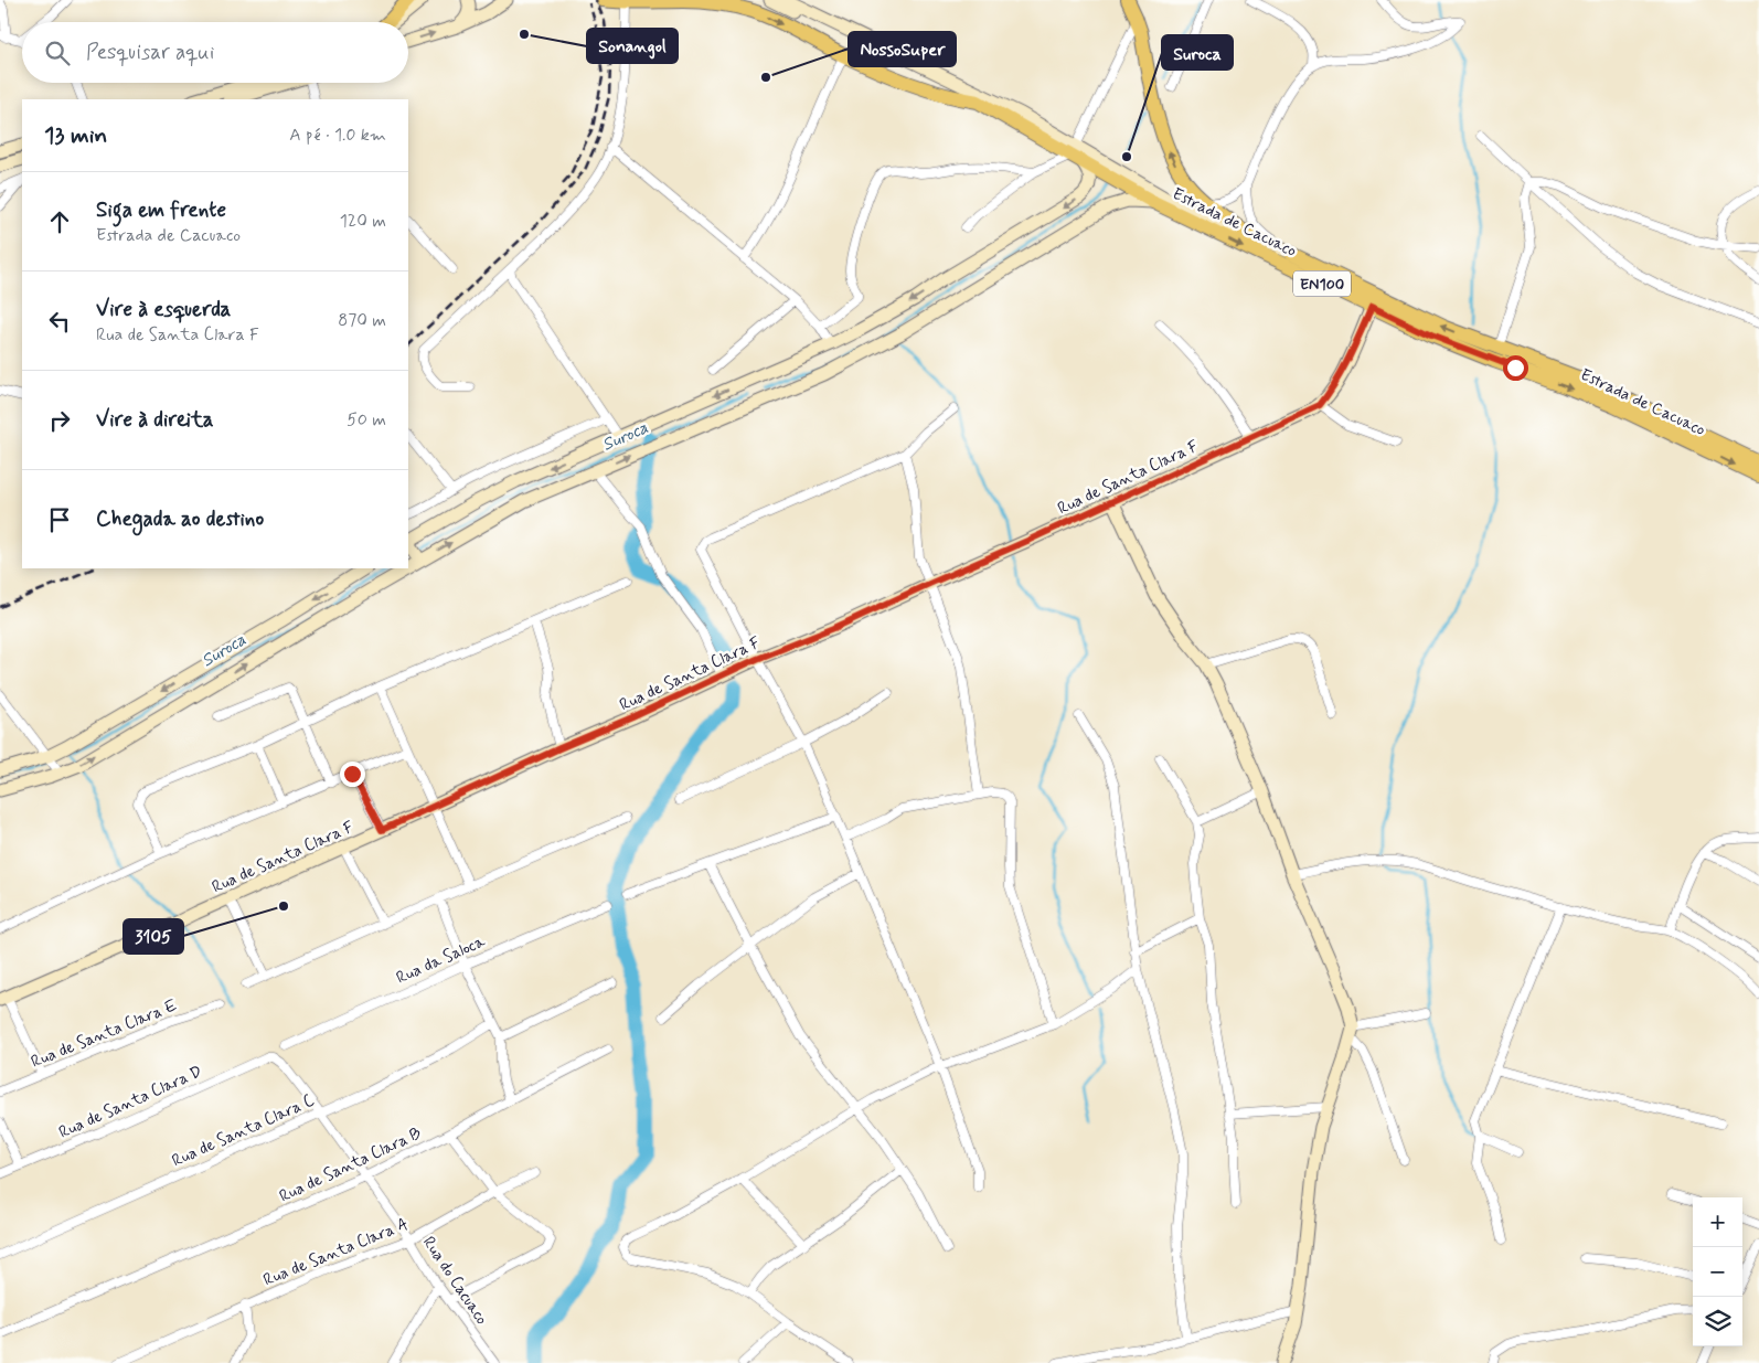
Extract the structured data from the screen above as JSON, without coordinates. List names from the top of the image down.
{
  "streets": {
    "main road": ["Estrada de Cacuaco", "EN100", "Rua de Santa Clara F"],
    "street": [
      "Rua da Saloca",
      "Rua de Santa Clara E",
      "Rua de Santa Clara D",
      "Rua de Santa Clara C",
      "Rua de Santa Clara B",
      "Rua de Santa Clara A",
      "Rua do Cacuaco"
    ]
  },
  "crossings": [
    ["Estrada de Cacuaco", "EN100"],
    ["Estrada de Cacuaco", "Rua de Santa Clara F"],
    ["Rua de Santa Clara D", "Rua do Cacuaco"],
    ["Rua de Santa Clara C", "Rua do Cacuaco"],
    ["Rua de Santa Clara B", "Rua do Cacuaco"],
    ["Rua de Santa Clara A", "Rua do Cacuaco"]
  ],
  "water": ["Suroca"],
  "places": [
    "Sonangol",
    "NossoSuper",
    "Suroca",
    "3105"
  ],
  "page": {
    "search": "Pesquisar aqui",
    "heading": ["13 min", "A pé · 1.0 km"],
    "list": [
      ["Siga em frente", "Estrada de Cacuaco", "120 m"],
      ["Vire à esquerda", "Rua de Santa Clara F", "870 m"],
      ["Vire à direita", "50 m"],
      "Chegada ao destino"
    ],
    "map_buttons": ["+", "−"]
  }
}
